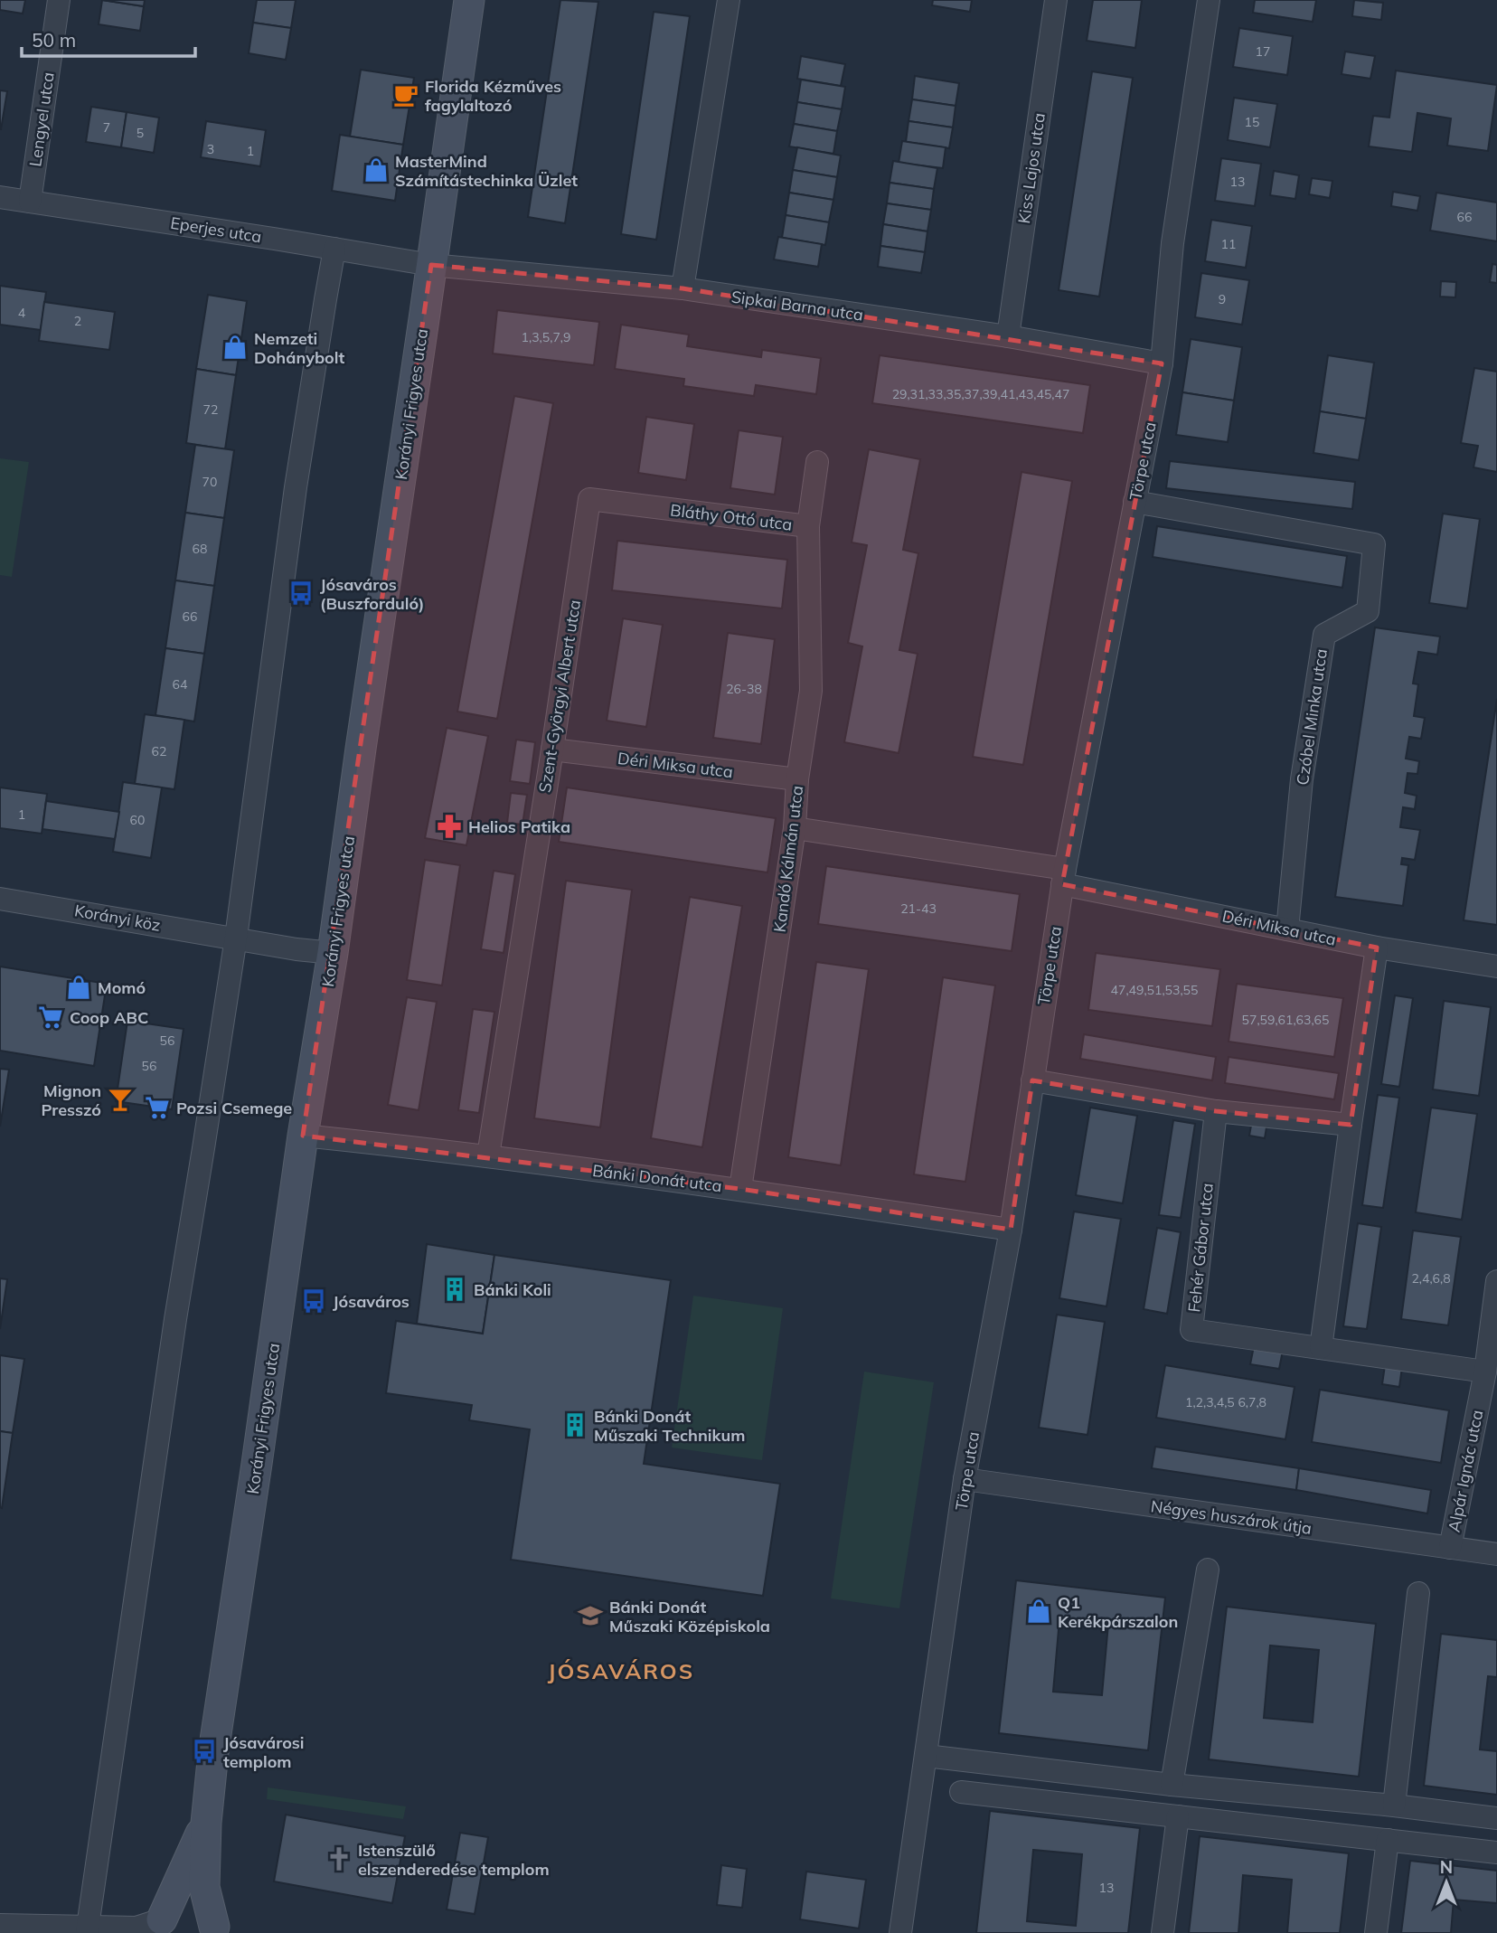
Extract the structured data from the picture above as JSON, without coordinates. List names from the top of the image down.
{
  "streets": {
    "street": [
      "Lengyel utca",
      "Kiss Lajos utca",
      "Eperjes utca",
      "Sipkai Barna utca",
      "Korányi Frigyes utca",
      "Törpe utca",
      "Bláthy Ottó utca",
      "Szent-Györgyi Albert utca",
      "Czóbel Minka utca",
      "Déri Miksa utca",
      "Kandó Kálmán utca",
      "Korányi köz",
      "Bánki Donát utca",
      "Fehér Gábor utca",
      "Alpár Ignác utca",
      "Négyes huszárok útja"
    ]
  },
  "crossings": [
    ["Lengyel utca", "Eperjes utca"],
    ["Kiss Lajos utca", "Sipkai Barna utca"],
    ["Eperjes utca", "Sipkai Barna utca"],
    ["Eperjes utca", "Korányi Frigyes utca"],
    ["Sipkai Barna utca", "Korányi Frigyes utca"],
    ["Sipkai Barna utca", "Törpe utca"],
    ["Korányi Frigyes utca", "Korányi köz"],
    ["Korányi Frigyes utca", "Bánki Donát utca"],
    ["Törpe utca", "Czóbel Minka utca"],
    ["Törpe utca", "Déri Miksa utca"],
    ["Törpe utca", "Bánki Donát utca"],
    ["Törpe utca", "Négyes huszárok útja"],
    ["Bláthy Ottó utca", "Szent-Györgyi Albert utca"],
    ["Bláthy Ottó utca", "Kandó Kálmán utca"],
    ["Szent-Györgyi Albert utca", "Déri Miksa utca"],
    ["Szent-Györgyi Albert utca", "Bánki Donát utca"],
    ["Czóbel Minka utca", "Déri Miksa utca"],
    ["Déri Miksa utca", "Kandó Kálmán utca"],
    ["Kandó Kálmán utca", "Bánki Donát utca"],
    ["Fehér Gábor utca", "Alpár Ignác utca"],
    ["Alpár Ignác utca", "Négyes huszárok útja"]
  ],
  "districts": ["JÓSAVÁROS"],
  "places": {
    "cafe": ["Florida Kézműves fagylaltozó"],
    "shop": [
      "MasterMind Számítástechinka Üzlet",
      "Nemzeti Dohánybolt",
      "Momó",
      "Q1 Kerékpárszalon"
    ],
    "bus stop": ["Jósaváros (Buszforduló)", "Jósaváros", "Jósavárosi templom"],
    "pharmacy": ["Helios Patika"],
    "supermarket": ["Coop ABC", "Pozsi Csemege"],
    "bar": ["Mignon Presszó"],
    "building": ["Bánki Koli", "Bánki Donát Műszaki Technikum"],
    "school or university": ["Bánki Donát Műszaki Középiskola"],
    "church": ["Istenszülő elszenderedése templom"]
  },
  "house_numbers": [
    "17",
    "15",
    "7",
    "5",
    "3",
    "1",
    "13",
    "66",
    "11",
    "9",
    "4",
    "2",
    "1,3,5,7,9",
    "29,31,33,35,37,39,41,43,45,47",
    "72",
    "70",
    "68",
    "66",
    "64",
    "26-38",
    "62",
    "1",
    "60",
    "21-43",
    "47,49,51,53,55",
    "57,59,61,63,65",
    "56",
    "56",
    "2,4,6,8",
    "1,2,3,4,5 6,7,8",
    "13"
  ],
  "scale_bar": "50 m",
  "north": "top"
}
